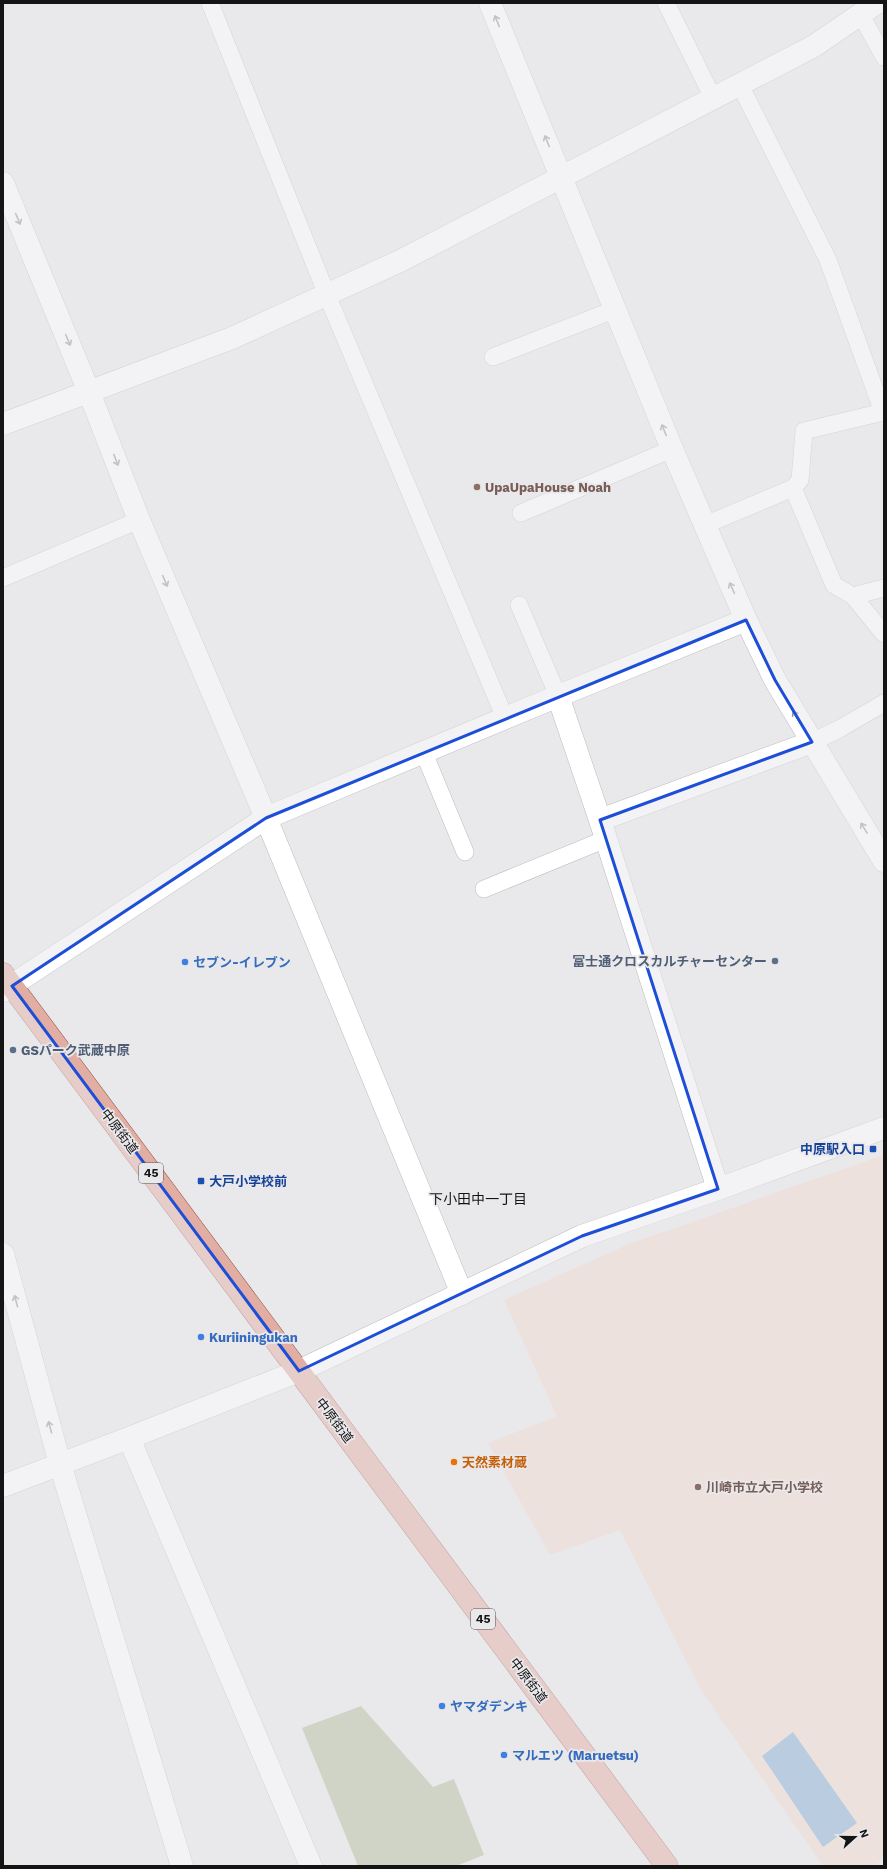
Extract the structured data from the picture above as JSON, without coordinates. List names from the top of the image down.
{
  "streets": {
    "main road": ["中原街道", "45"]
  },
  "districts": ["下小田中一丁目"],
  "places": {
    "other": [
      "UpaUpaHouse Noah",
      "富士通クロスカルチャーセンター",
      "セブン-イレブン",
      "GSパーク武蔵中原",
      "Kuriiningukan",
      "天然素材蔵",
      "川崎市立大戸小学校",
      "ヤマダデンキ",
      "マルエツ (Maruetsu)"
    ],
    "transit": ["中原駅入口", "大戸小学校前"]
  },
  "north": "right"
}
